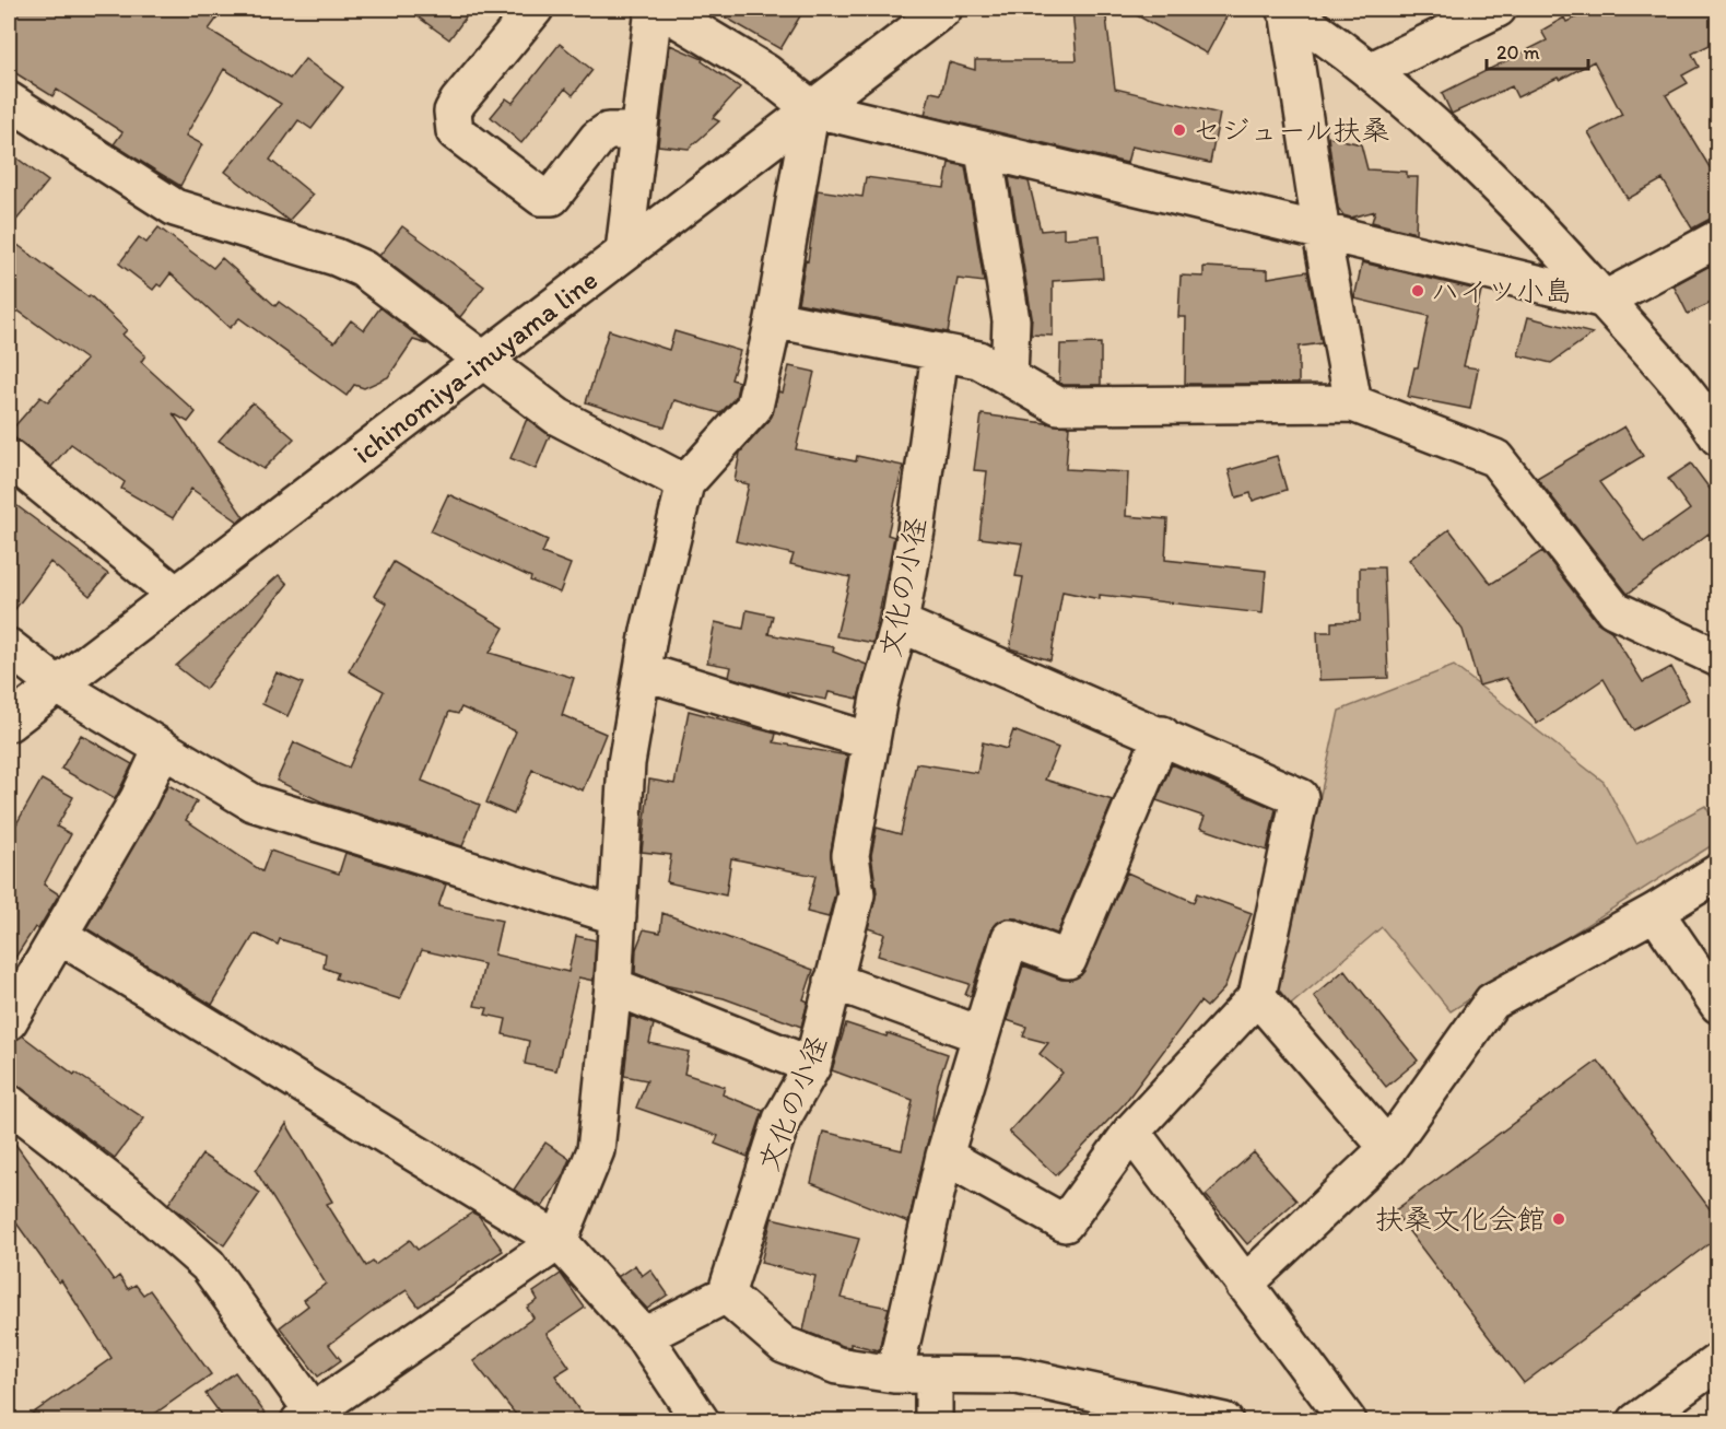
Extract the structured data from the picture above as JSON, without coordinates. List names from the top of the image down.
{
  "streets": {
    "street": ["ichinomiya-inuyama line", "文化の小径"]
  },
  "places": ["セジュール扶桑", "ハイツ小島", "扶桑文化会館"],
  "scale_bar": "20 m"
}
